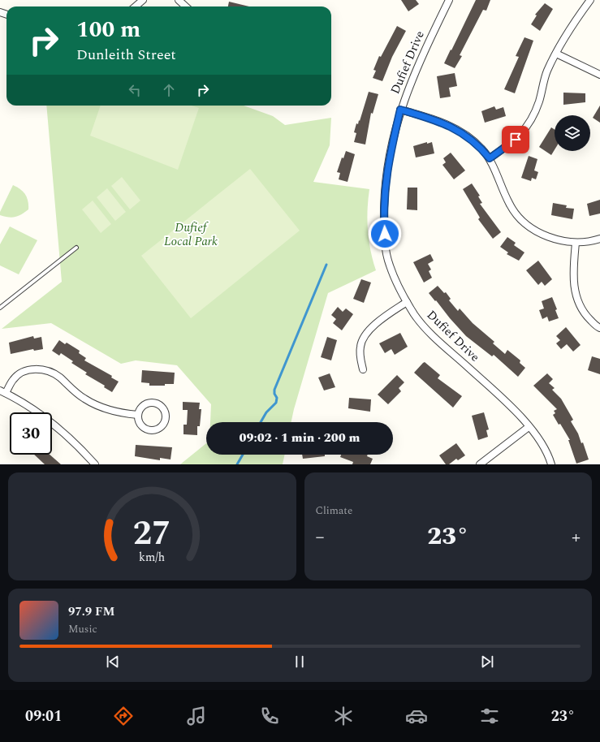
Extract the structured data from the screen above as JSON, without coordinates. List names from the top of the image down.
{
  "streets": {
    "street": ["Dufief Drive"]
  },
  "parks": ["Dufief Local Park"],
  "page": {
    "turn": ["100 m", "Dunleith Street"],
    "limit": "30",
    "trip": "09:02 · 1 min · 200 m",
    "tile": "Climate",
    "heat": ["−", "23°", "+"],
    "song": ["97.9 FM", "Music"],
    "tabs": ["09:01", "23°"],
    "gauge": ["27", "km/h"]
  }
}
